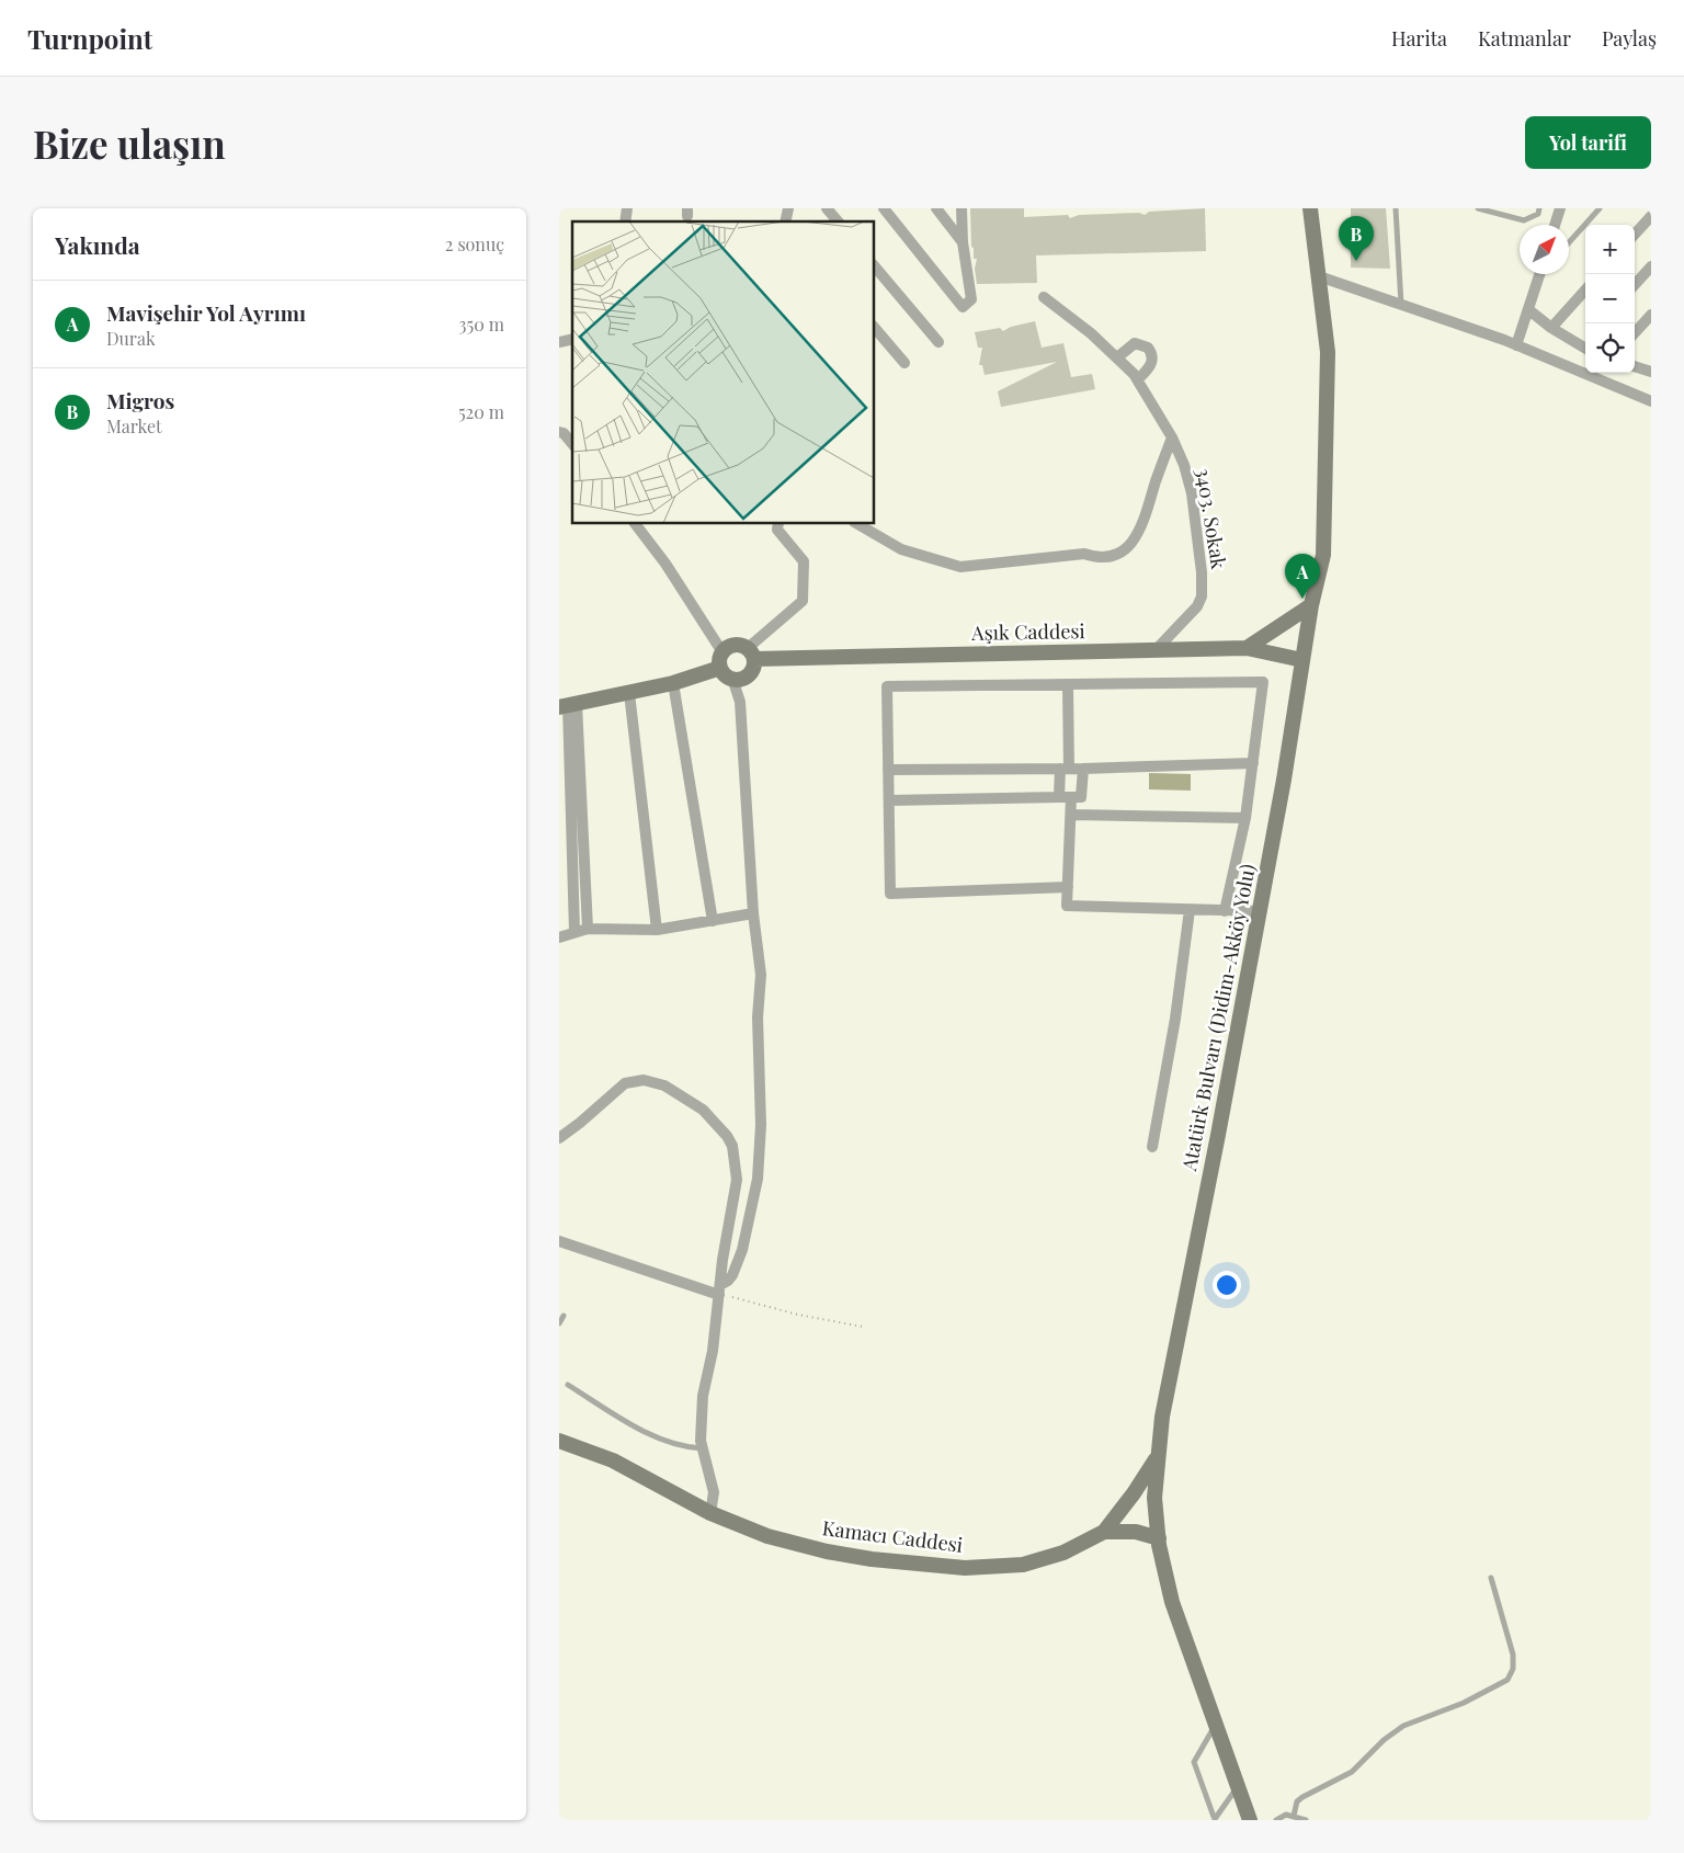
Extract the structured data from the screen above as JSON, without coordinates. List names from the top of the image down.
{
  "streets": {
    "main road": ["Aşık Caddesi", "Atatürk Bulvarı (Didim-Akköy Yolu)", "Kamacı Caddesi"],
    "street": ["3403. Sokak"]
  },
  "crossings": [
    ["3403. Sokak", "Aşık Caddesi"],
    ["Aşık Caddesi", "Atatürk Bulvarı (Didim-Akköy Yolu)"],
    ["Atatürk Bulvarı (Didim-Akköy Yolu)", "Kamacı Caddesi"]
  ],
  "north": "top right",
  "page": {
    "header": "Turnpoint",
    "nav": ["Harita", "Katmanlar", "Paylaş"],
    "buttons": "Yol tarifi",
    "title": "Bize ulaşın",
    "heading": ["Yakında", "2 sonuç"],
    "pins": ["B", "A"],
    "map_buttons": ["+", "−"],
    "list": [
      {
        "mark": "A",
        "name": "Mavişehir Yol Ayrımı",
        "note": "Durak",
        "value": "350 m"
      },
      {
        "mark": "B",
        "name": "Migros",
        "note": "Market",
        "value": "520 m"
      }
    ]
  }
}
